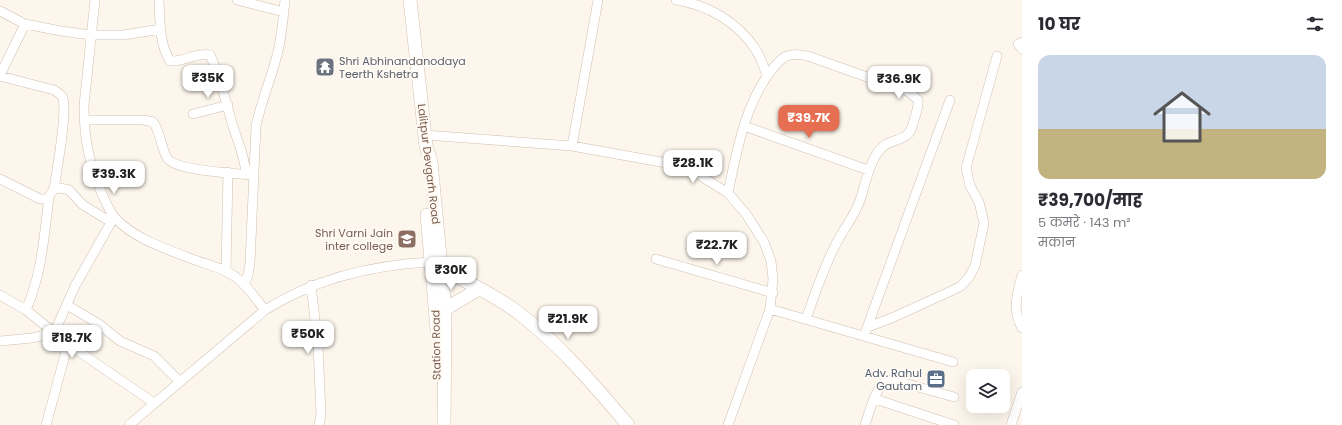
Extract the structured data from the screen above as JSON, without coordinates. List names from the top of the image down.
{
  "streets": {
    "main road": ["Lalitpur Devgarh Road", "Station Road"]
  },
  "crossings": [
    ["Lalitpur Devgarh Road", "Station Road"]
  ],
  "places": {
    "temple": ["Shri Abhinandanodaya Teerth Kshetra"],
    "school or university": ["Shri Varni Jain inter college"],
    "office": ["Adv. Rahul Gautam"]
  },
  "page": {
    "heading": "10 घर",
    "list": [
      {
        "name": "₹39,700/माह",
        "note": "5 कमरे · 143 m² · मकान"
      }
    ],
    "price": [
      "₹35K",
      "₹36.9K",
      "₹39.7K",
      "₹28.1K",
      "₹39.3K",
      "₹22.7K",
      "₹30K",
      "₹21.9K",
      "₹50K",
      "₹18.7K"
    ]
  }
}
